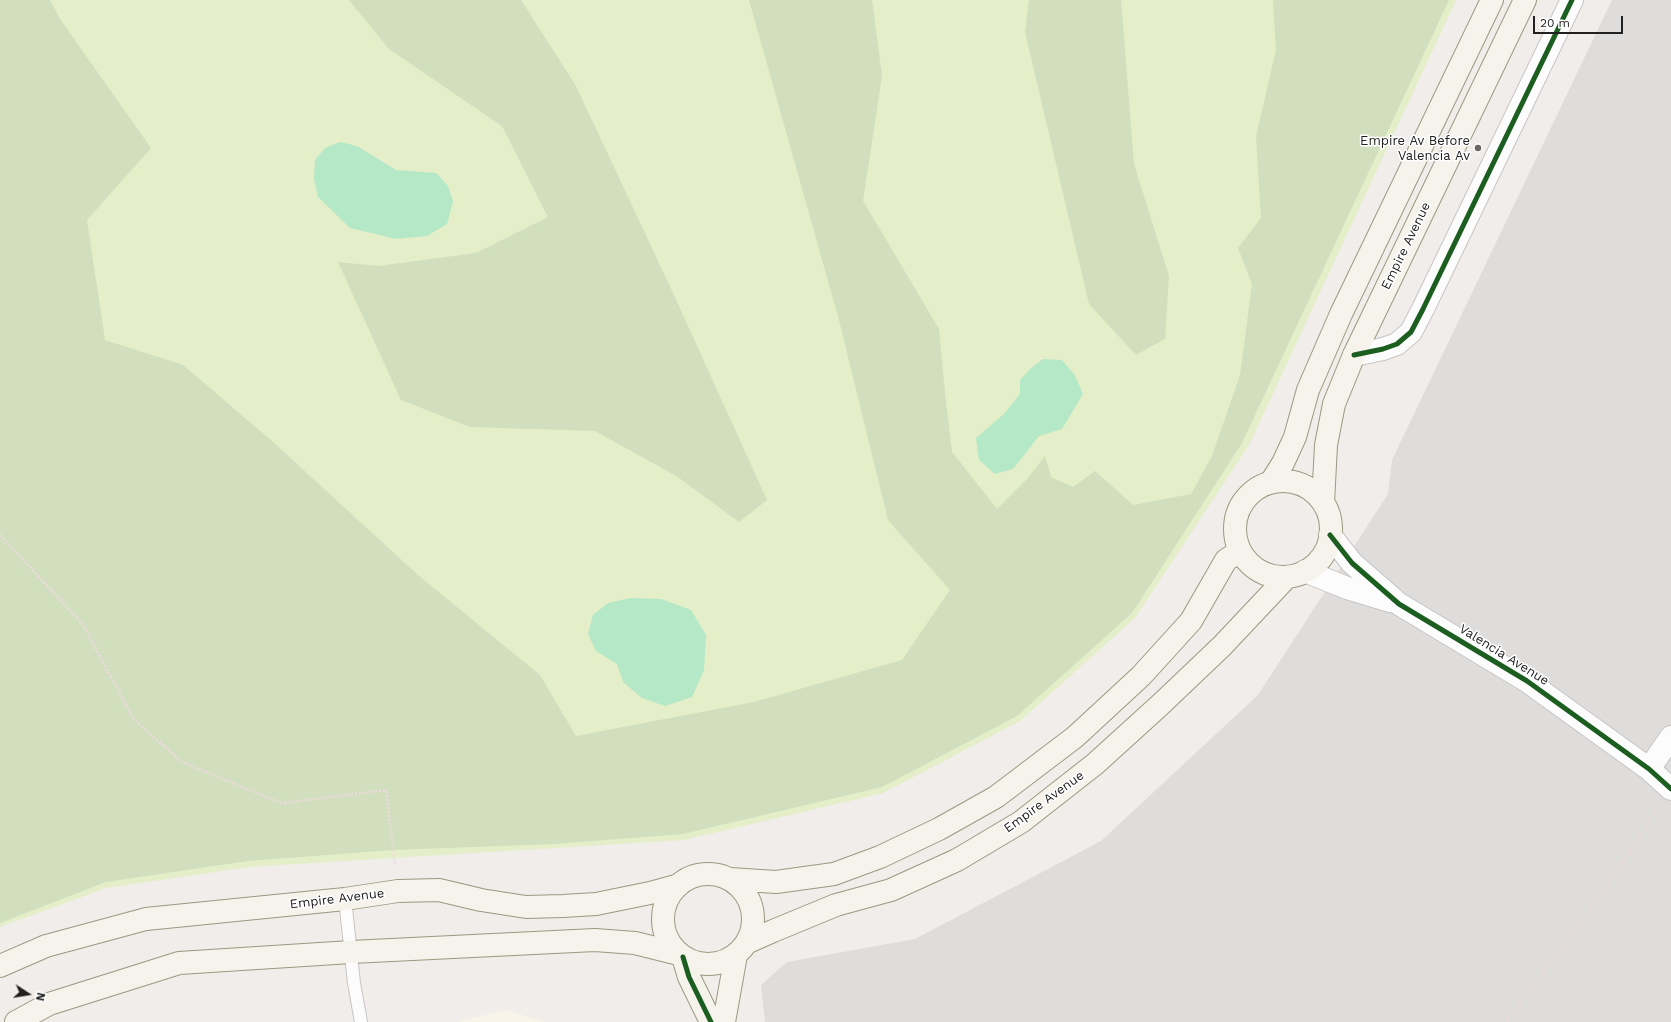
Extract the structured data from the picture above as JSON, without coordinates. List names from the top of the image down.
{
  "streets": {
    "main road": ["Empire Avenue"],
    "street": ["Valencia Avenue"]
  },
  "crossings": [
    ["Empire Avenue", "Valencia Avenue"]
  ],
  "places": ["Empire Av Before Valencia Av"],
  "scale_bar": "20 m",
  "north": "right"
}
